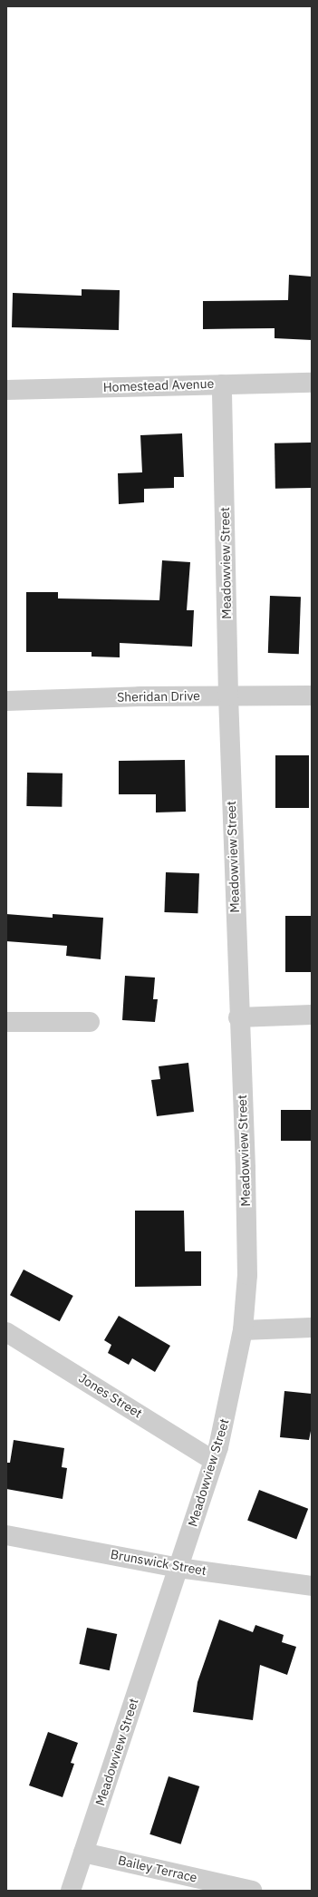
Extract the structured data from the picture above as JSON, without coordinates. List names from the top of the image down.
{
  "streets": {
    "street": [
      "Homestead Avenue",
      "Meadowview Street",
      "Sheridan Drive",
      "Jones Street",
      "Brunswick Street",
      "Bailey Terrace"
    ]
  },
  "crossings": [
    ["Homestead Avenue", "Meadowview Street"],
    ["Meadowview Street", "Sheridan Drive"],
    ["Meadowview Street", "Jones Street"],
    ["Meadowview Street", "Brunswick Street"],
    ["Meadowview Street", "Bailey Terrace"]
  ]
}
